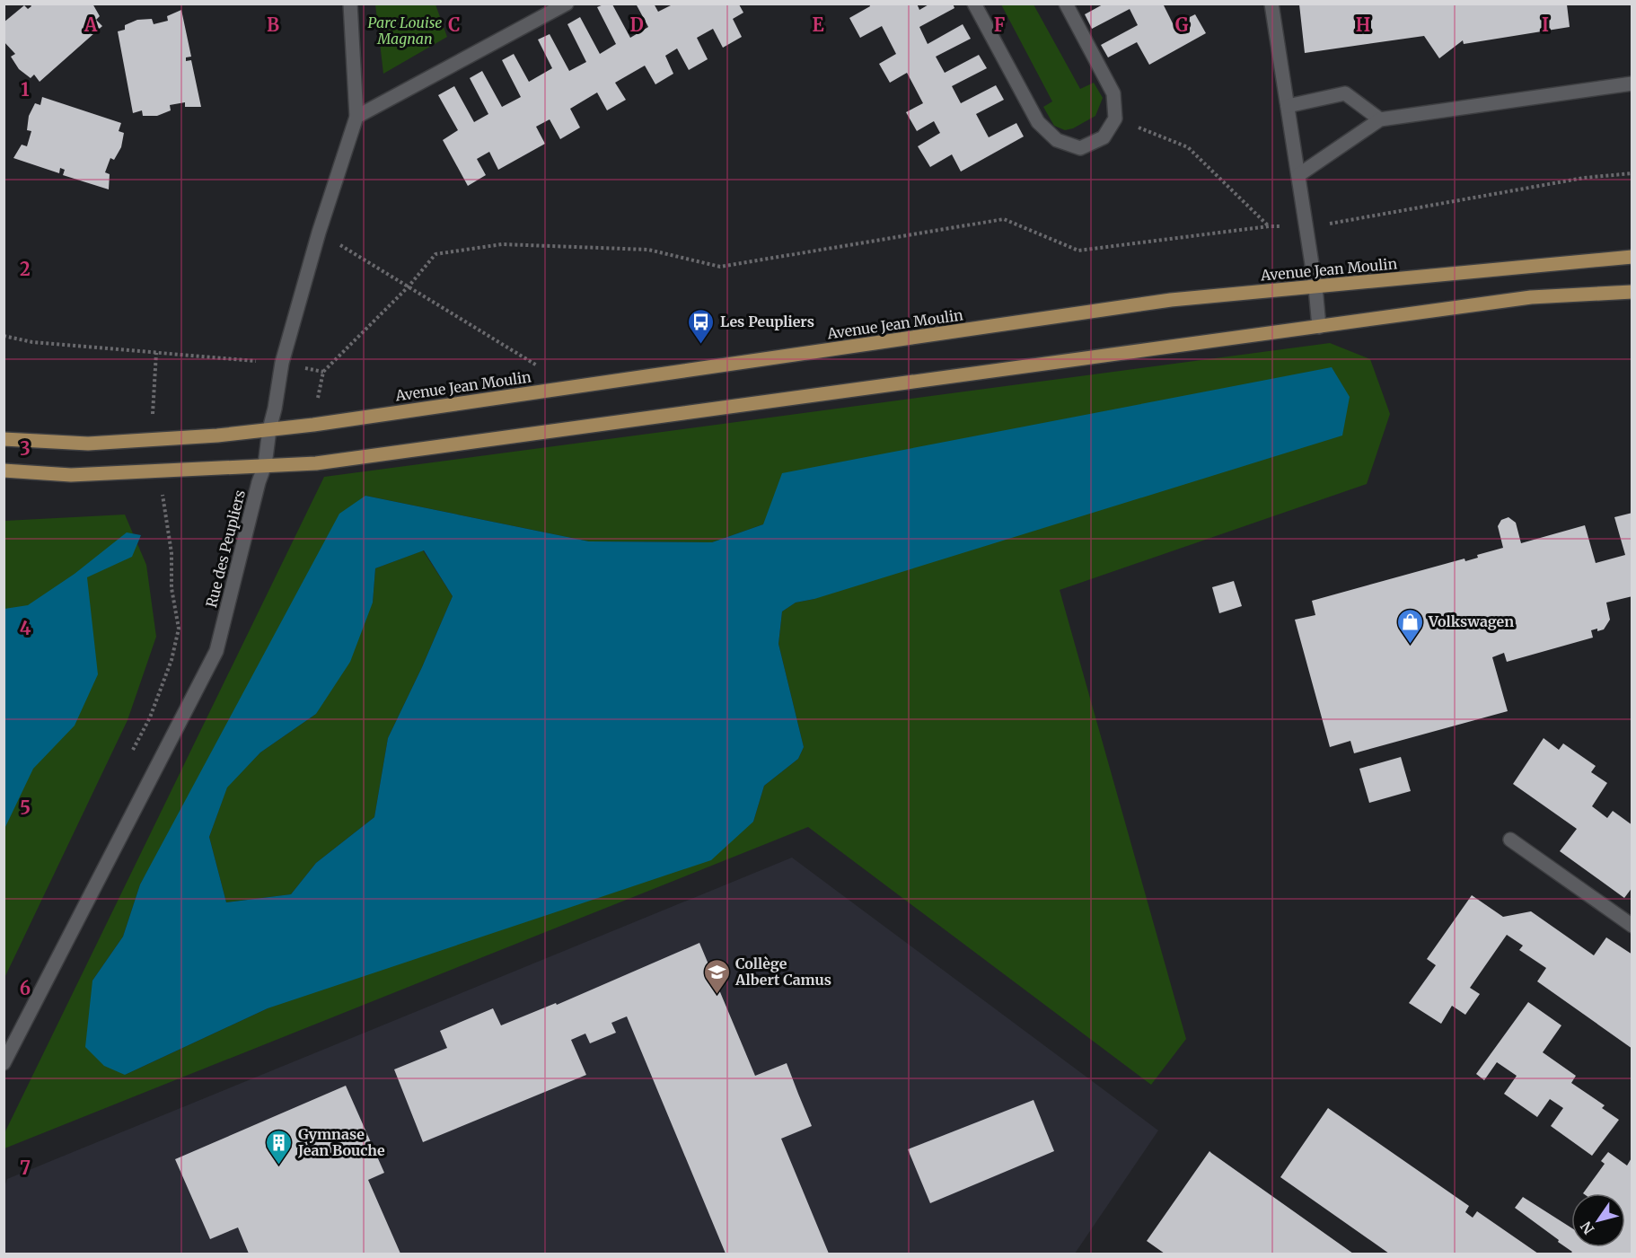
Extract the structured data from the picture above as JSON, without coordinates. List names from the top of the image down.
{
  "streets": {
    "main road": ["Avenue Jean Moulin"],
    "street": ["Rue des Peupliers"]
  },
  "crossings": [
    ["Avenue Jean Moulin", "Rue des Peupliers"]
  ],
  "parks": ["Parc Louise Magnan"],
  "places": {
    "bus stop": ["Les Peupliers"],
    "shop": ["Volkswagen"],
    "school or university": ["Collège Albert Camus"],
    "building": ["Gymnase Jean Bouche"]
  },
  "north": "bottom left",
  "grid": {
    "columns": [
      "A",
      "B",
      "C",
      "D",
      "E",
      "F",
      "G",
      "H",
      "I"
    ],
    "rows": [
      "1",
      "2",
      "3",
      "4",
      "5",
      "6",
      "7"
    ]
  }
}
